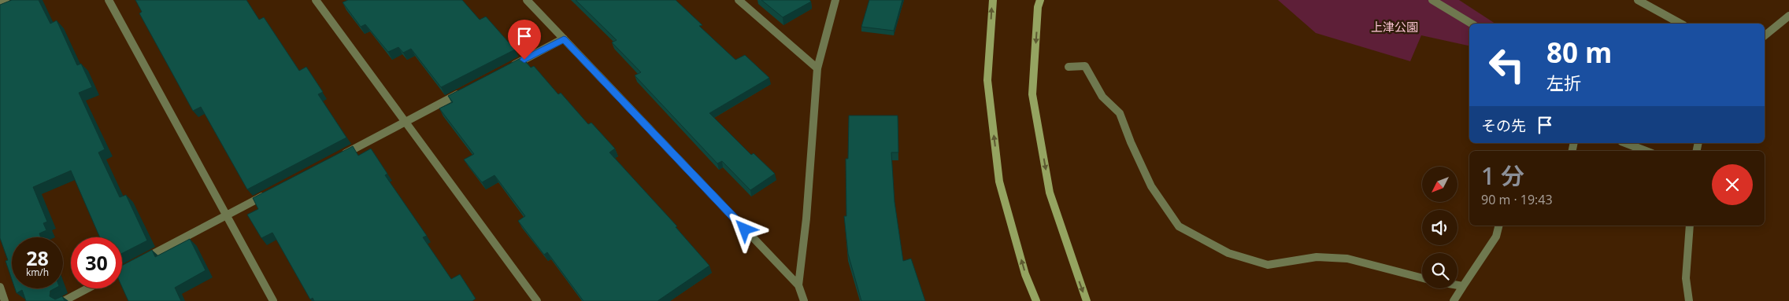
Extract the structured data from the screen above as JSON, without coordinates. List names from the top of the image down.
{
  "parks": ["上津公園"],
  "north": "bottom left",
  "page": {
    "turn": ["80 m", "左折"],
    "then": "その先",
    "heading": ["1 分", "90 m · 19:43"],
    "speed": "28 km/h",
    "limit": "30"
  }
}
